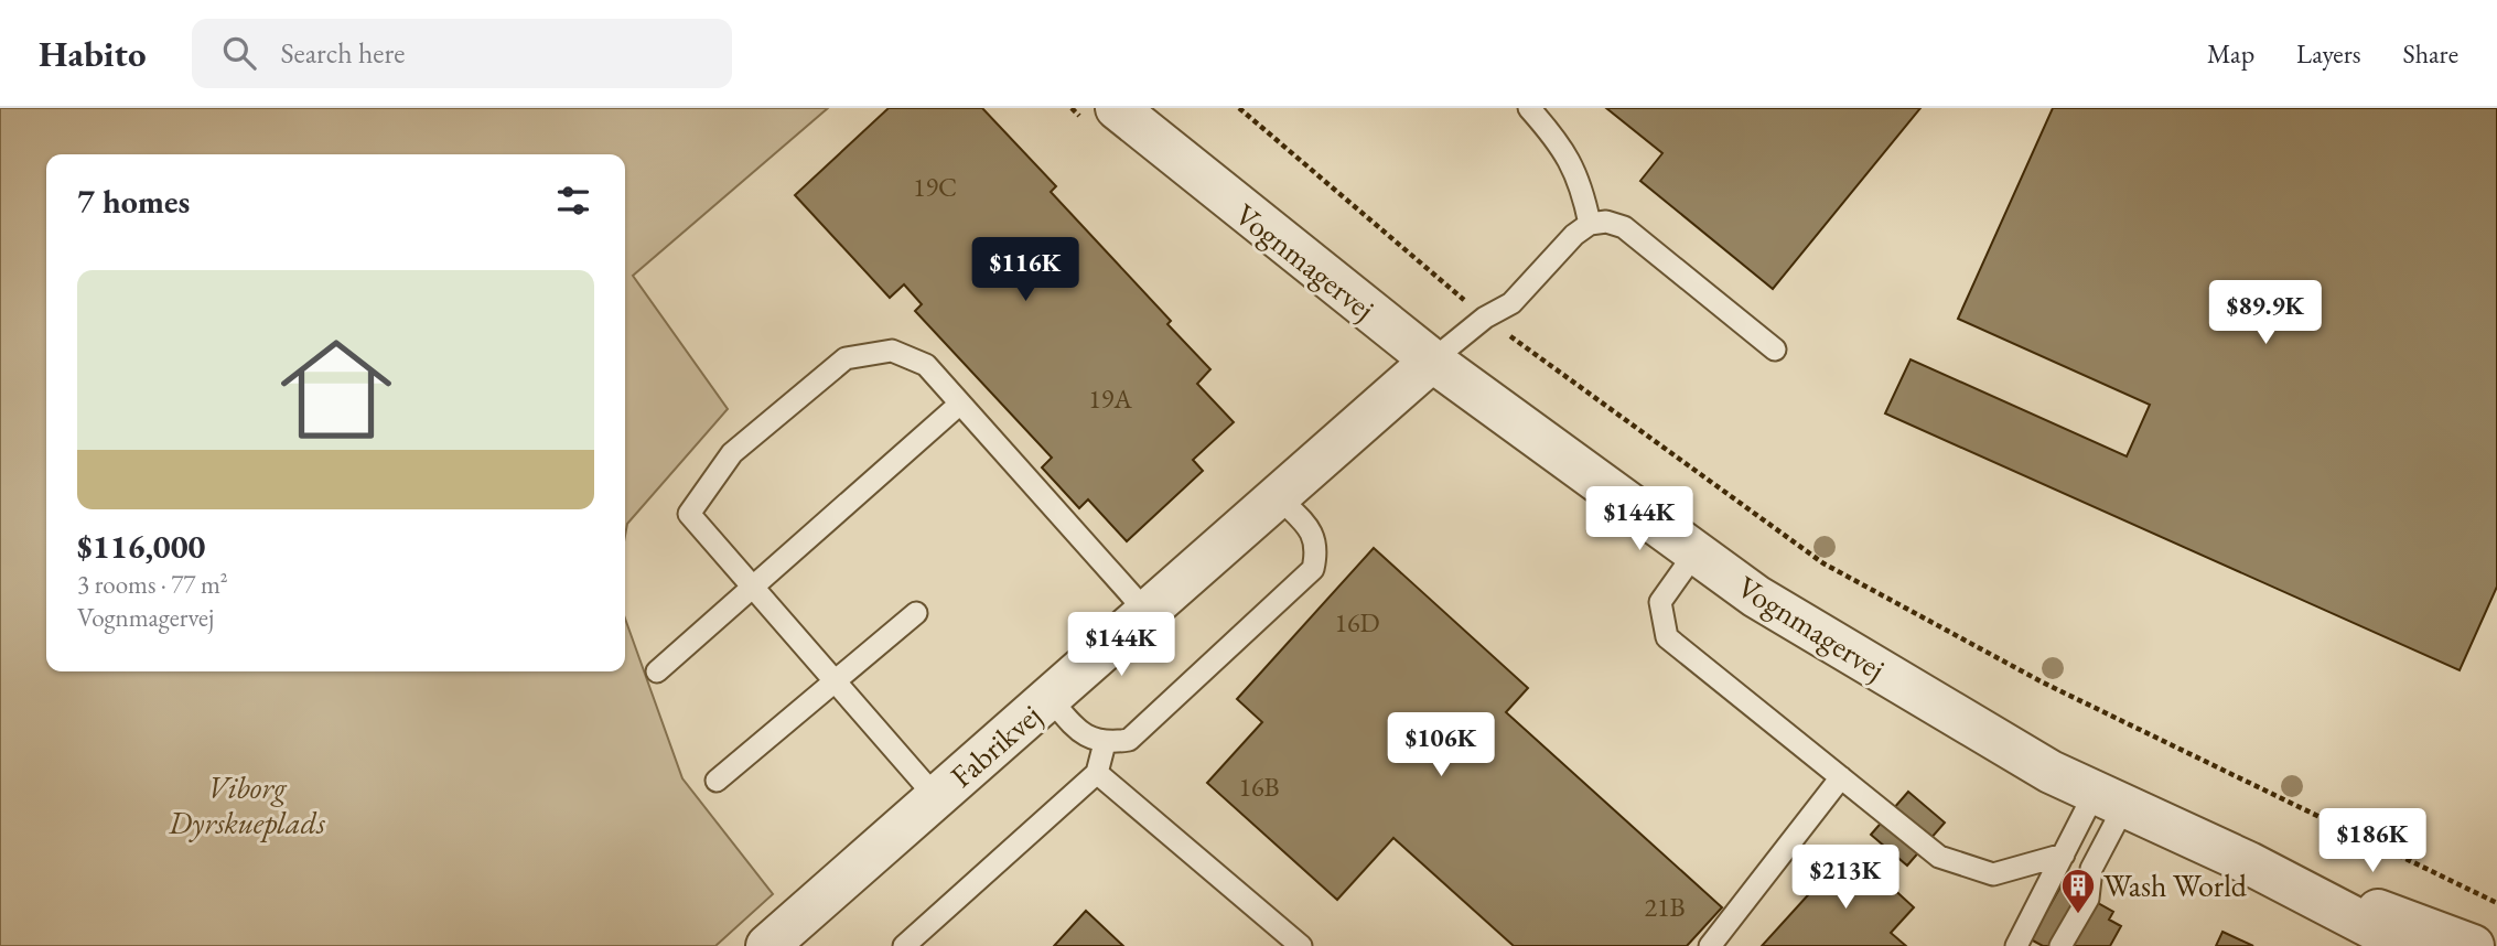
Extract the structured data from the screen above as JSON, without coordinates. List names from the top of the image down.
{
  "streets": {
    "street": ["Vognmagervej", "Fabrikvej"]
  },
  "crossings": [
    ["Vognmagervej", "Fabrikvej"]
  ],
  "parks": ["Viborg Dyrskueplads"],
  "places": {
    "building": ["Wash World"]
  },
  "house_numbers": [
    "19C",
    "19A",
    "16D",
    "16B",
    "21B"
  ],
  "page": {
    "header": "Habito",
    "search": "Search here",
    "nav": ["Map", "Layers", "Share"],
    "heading": "7 homes",
    "price": [
      "$116K",
      "$89.9K",
      "$144K",
      "$144K",
      "$106K",
      "$186K",
      "$213K"
    ],
    "list": [
      {
        "name": "$116,000",
        "note": "3 rooms · 77 m² · Vognmagervej"
      }
    ]
  }
}
